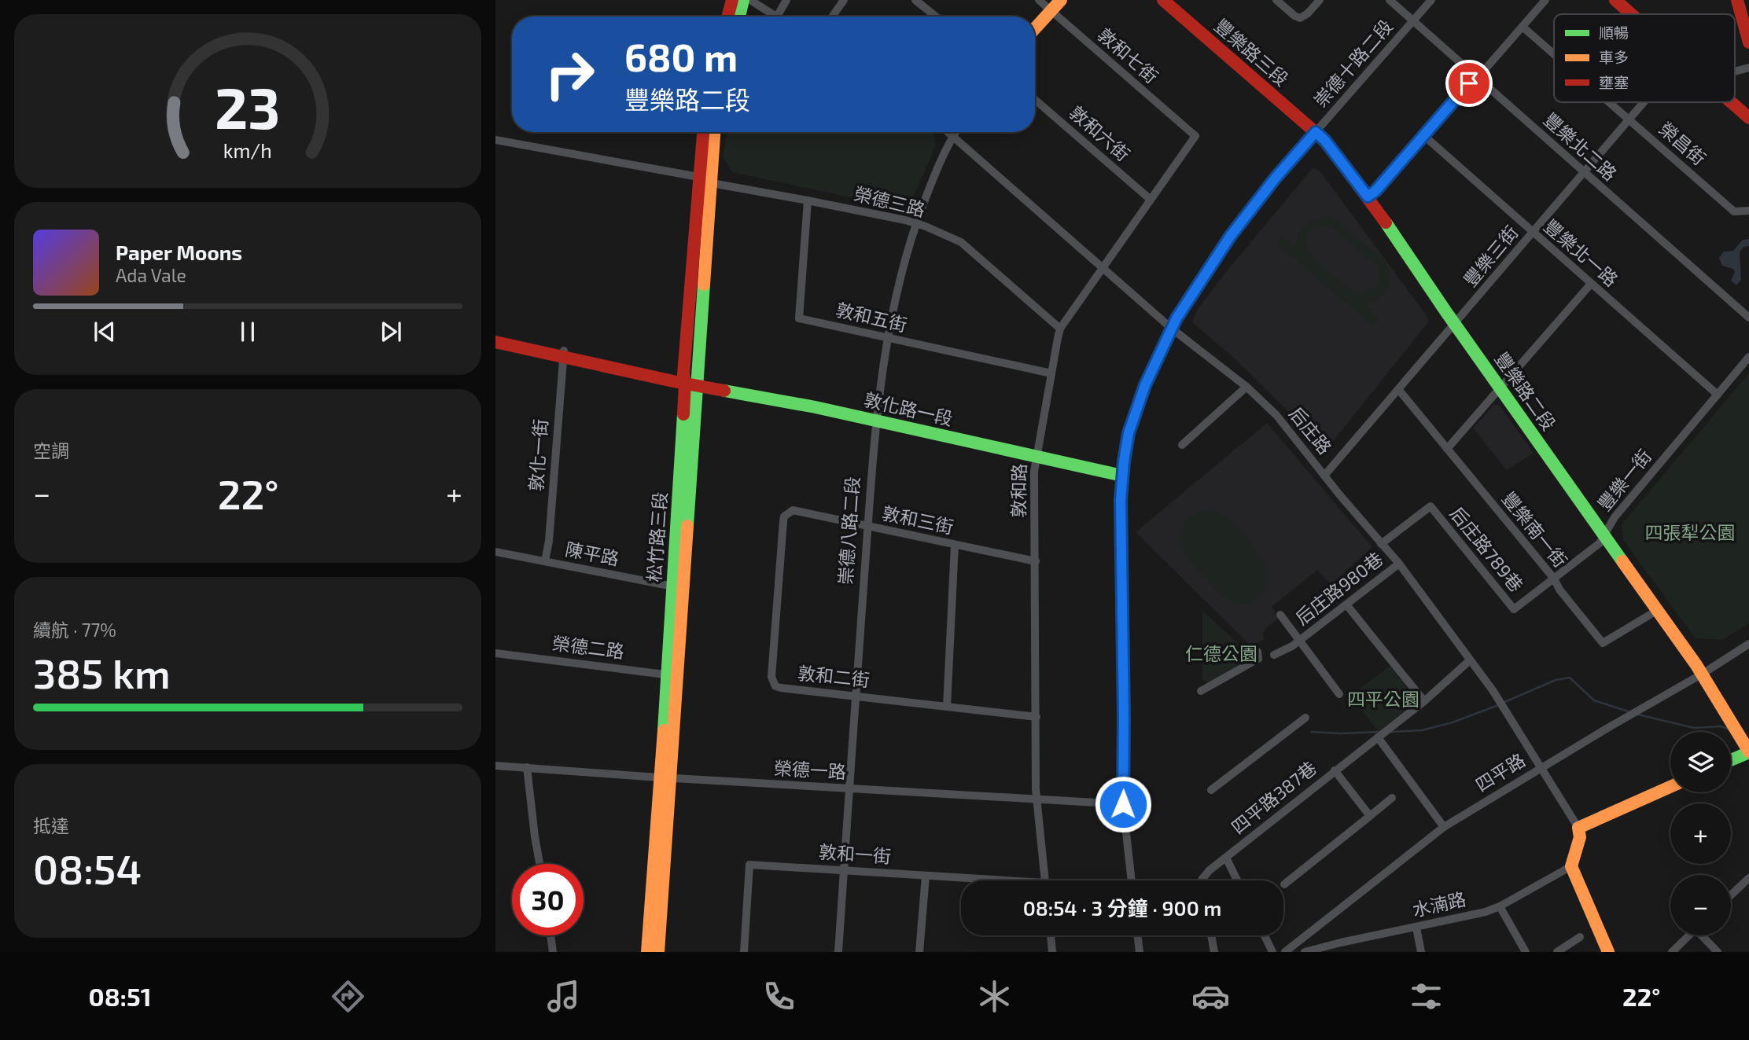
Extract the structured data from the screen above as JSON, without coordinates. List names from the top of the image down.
{
  "streets": {
    "street": [
      "豐樂路三段",
      "敦和七街",
      "崇德十路二段",
      "敦和六街",
      "榮昌街",
      "豐樂北二路",
      "榮德三路",
      "豐樂北一路",
      "豐樂三街",
      "敦和五街",
      "豐樂路二段",
      "敦化路一段",
      "后庄路",
      "敦化一街",
      "豐樂一街",
      "敦和路",
      "敦和三街",
      "豐樂南一街",
      "崇德八路二段",
      "松竹路三段",
      "后庄路789巷",
      "陳平路",
      "后庄路980巷",
      "榮德二路",
      "敦和二街",
      "榮德一路",
      "四平路",
      "四平路387巷",
      "敦和一街",
      "水湳路"
    ]
  },
  "crossings": [
    ["豐樂路三段", "崇德十路二段"],
    ["豐樂路三段", "豐樂路二段"],
    ["敦和七街", "敦和路"],
    ["崇德十路二段", "豐樂北二路"],
    ["崇德十路二段", "豐樂路二段"],
    ["崇德十路二段", "敦化路一段"],
    ["崇德十路二段", "后庄路"],
    ["崇德十路二段", "榮德一路"],
    ["敦和六街", "敦和路"],
    ["榮昌街", "豐樂三街"],
    ["豐樂北二路", "豐樂三街"],
    ["榮德三路", "敦和五街"],
    ["榮德三路", "敦和路"],
    ["榮德三路", "崇德八路二段"],
    ["榮德三路", "松竹路三段"],
    ["豐樂北一路", "豐樂三街"],
    ["豐樂北一路", "豐樂一街"],
    ["豐樂三街", "豐樂路二段"],
    ["豐樂三街", "后庄路"],
    ["豐樂三街", "豐樂南一街"],
    ["敦和五街", "敦和路"],
    ["敦和五街", "崇德八路二段"],
    ["豐樂路二段", "豐樂一街"],
    ["豐樂路二段", "豐樂南一街"],
    ["豐樂路二段", "四平路"],
    ["敦化路一段", "敦化一街"],
    ["敦化路一段", "敦和路"],
    ["敦化路一段", "崇德八路二段"],
    ["敦化路一段", "松竹路三段"],
    ["后庄路", "敦和路"],
    ["后庄路", "崇德八路二段"],
    ["后庄路", "后庄路789巷"],
    ["后庄路", "后庄路980巷"],
    ["后庄路", "四平路"],
    ["后庄路", "四平路387巷"],
    ["敦化一街", "陳平路"],
    ["豐樂一街", "豐樂南一街"],
    ["豐樂一街", "后庄路789巷"],
    ["敦和路", "敦和三街"],
    ["敦和路", "敦和二街"],
    ["敦和路", "榮德一路"],
    ["敦和三街", "崇德八路二段"],
    ["敦和三街", "敦和二街"],
    ["崇德八路二段", "敦和二街"],
    ["崇德八路二段", "榮德一路"],
    ["崇德八路二段", "敦和一街"],
    ["松竹路三段", "陳平路"],
    ["松竹路三段", "榮德二路"],
    ["松竹路三段", "榮德一路"]
  ],
  "parks": ["四張犁公園", "仁德公園", "四平公園"],
  "legend": ["順暢", "車多", "壅塞"],
  "page": {
    "turn": ["680 m", "豐樂路二段"],
    "song": ["Paper Moons", "Ada Vale"],
    "tile": [
      "空調",
      ["續航 · 77%", "385 km"],
      ["抵達", "08:54"]
    ],
    "heat": ["−", "22°", "+"],
    "map_buttons": ["+", "−"],
    "limit": "30",
    "trip": "08:54 · 3 分鐘 · 900 m",
    "tabs": ["08:51", "22°"],
    "gauge": ["23", "km/h"]
  }
}
